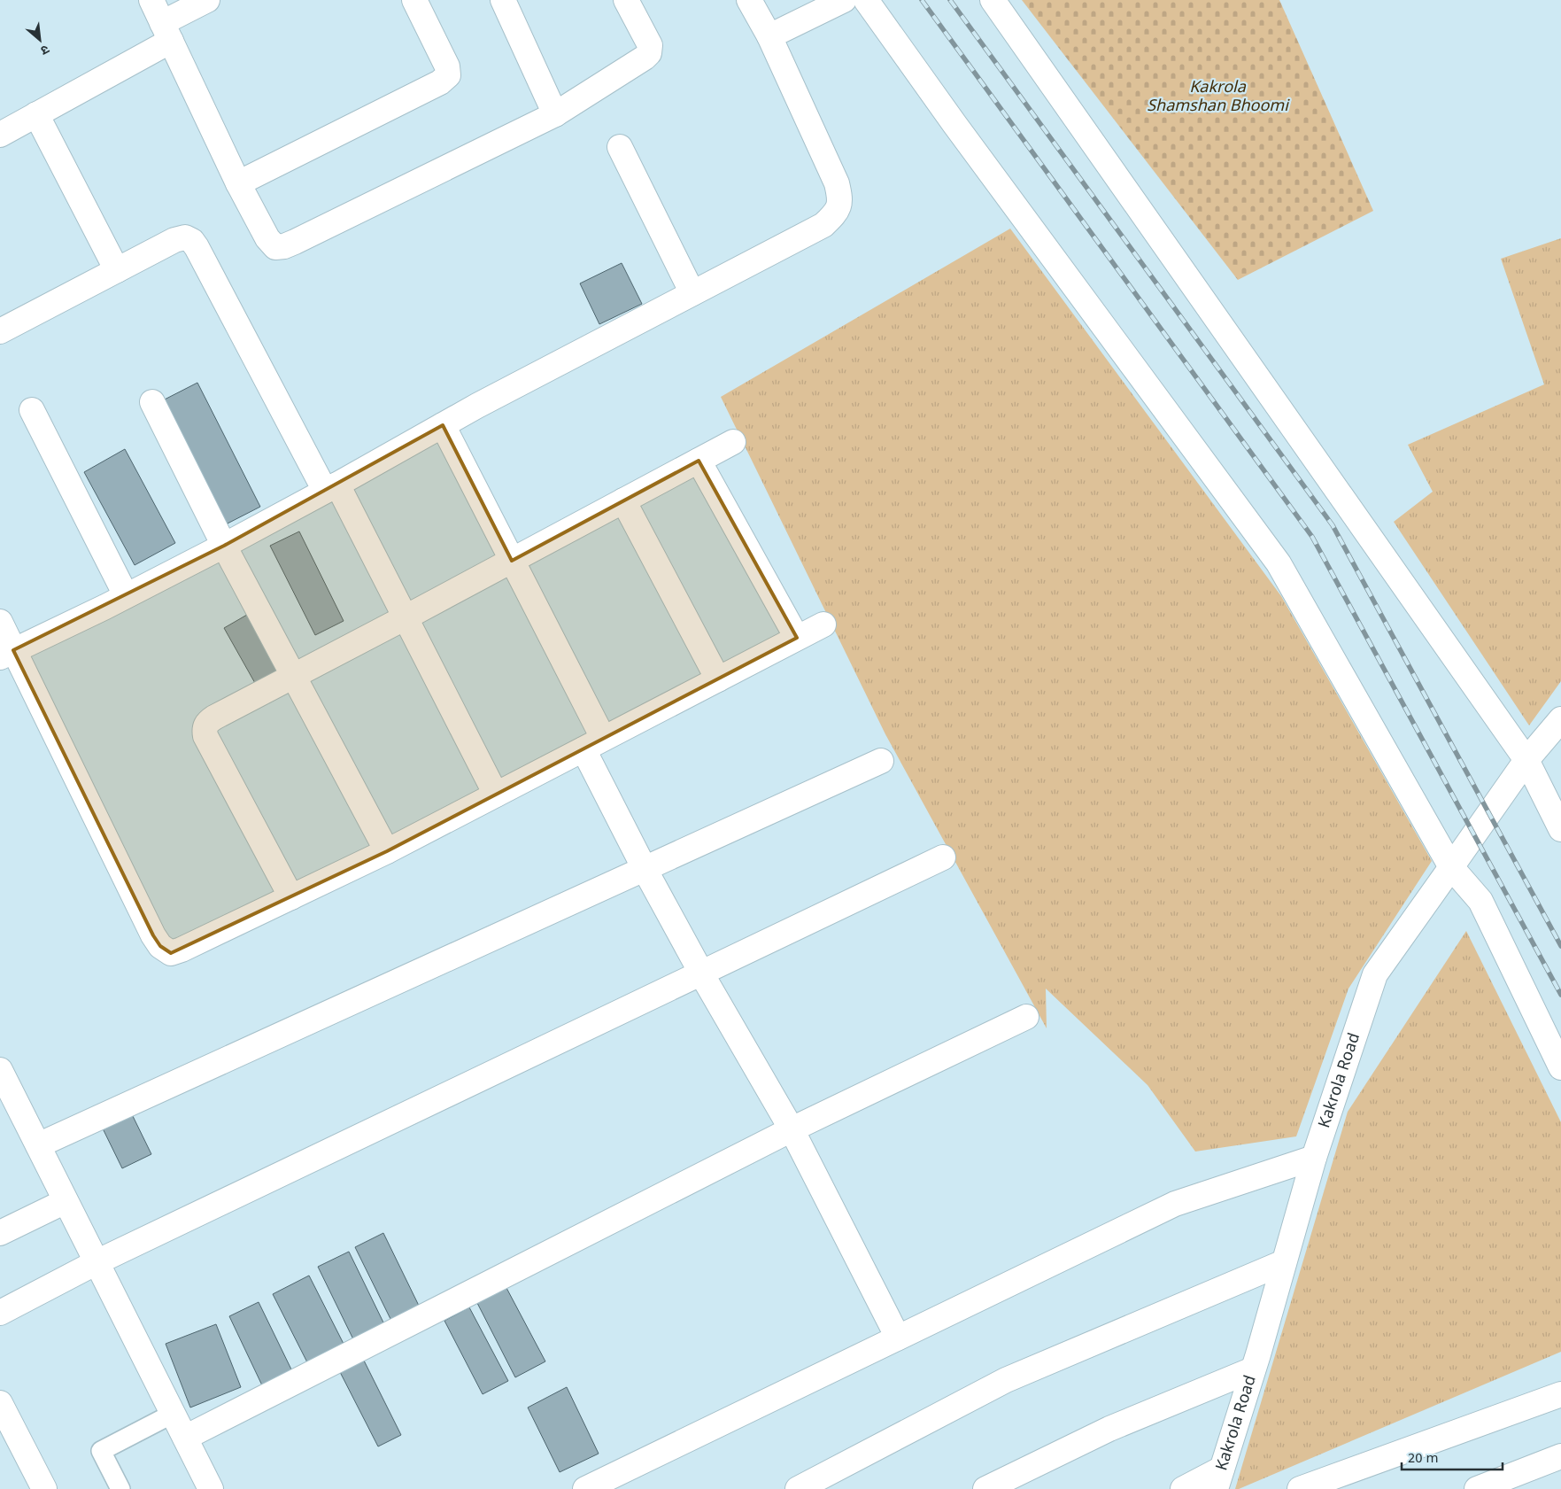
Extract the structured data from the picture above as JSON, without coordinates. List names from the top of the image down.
{
  "streets": {
    "street": ["Kakrola Road"]
  },
  "parks": ["Kakrola Shamshan Bhoomi"],
  "scale_bar": "20 m",
  "north": "bottom right"
}
